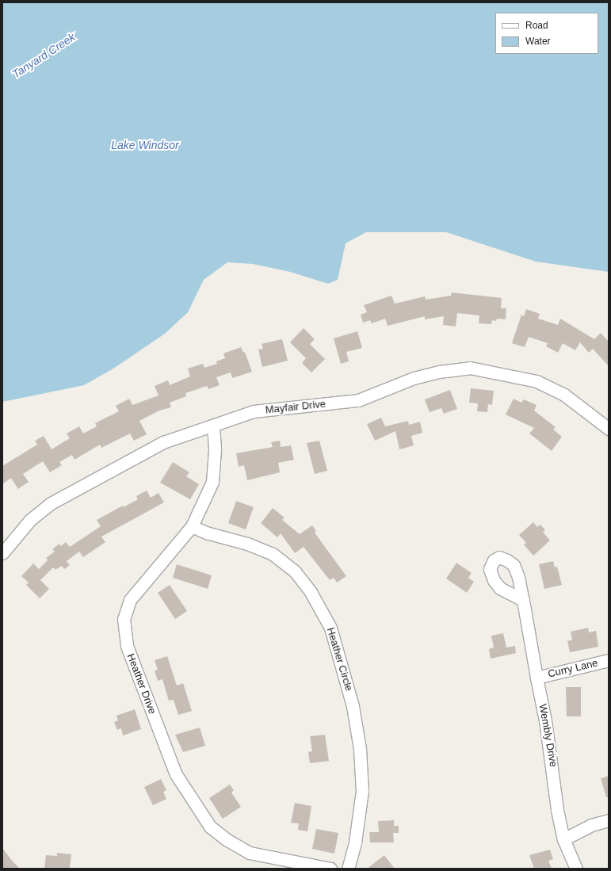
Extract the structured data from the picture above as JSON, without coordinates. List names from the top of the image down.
{
  "streets": {
    "street": [
      "Mayfair Drive",
      "Heather Circle",
      "Curry Lane",
      "Heather Drive",
      "Wembly Drive"
    ]
  },
  "crossings": [
    ["Mayfair Drive", "Heather Drive"],
    ["Heather Circle", "Heather Drive"],
    ["Curry Lane", "Wembly Drive"]
  ],
  "water": ["Tanyard Creek", "Lake Windsor"],
  "legend": ["Road", "Water"]
}
